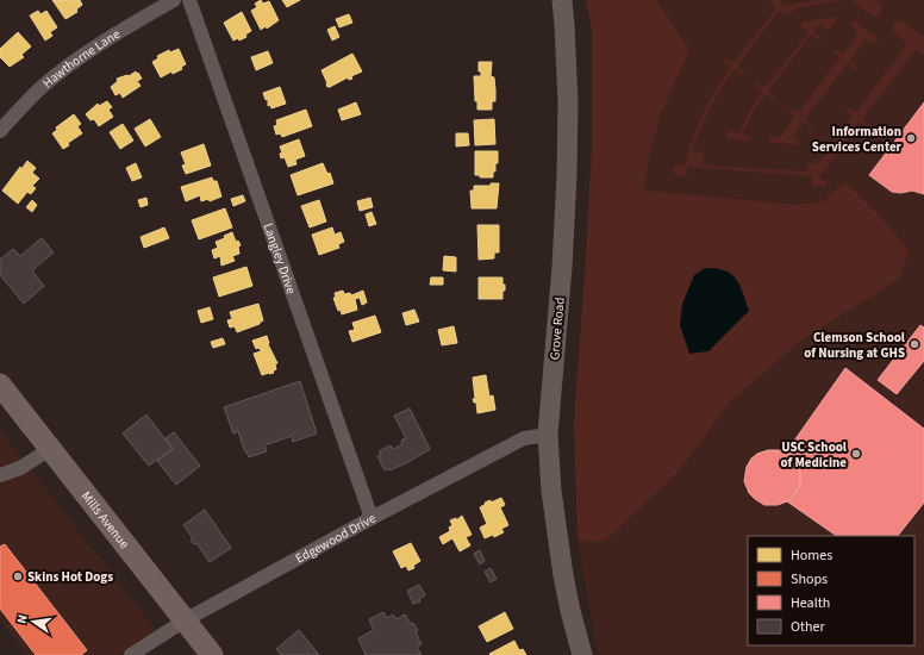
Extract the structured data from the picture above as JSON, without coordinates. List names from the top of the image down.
{
  "streets": {
    "main road": ["Grove Road", "Mills Avenue"],
    "street": ["Hawthorne Lane", "Langley Drive", "Edgewood Drive"]
  },
  "crossings": [
    ["Langley Drive", "Edgewood Drive"],
    ["Grove Road", "Edgewood Drive"],
    ["Mills Avenue", "Edgewood Drive"]
  ],
  "places": [
    "Information Services Center",
    "Clemson School of Nursing at GHS",
    "USC School of Medicine",
    "Skins Hot Dogs"
  ],
  "legend": [
    "Homes",
    "Shops",
    "Health",
    "Other"
  ],
  "north": "left"
}
